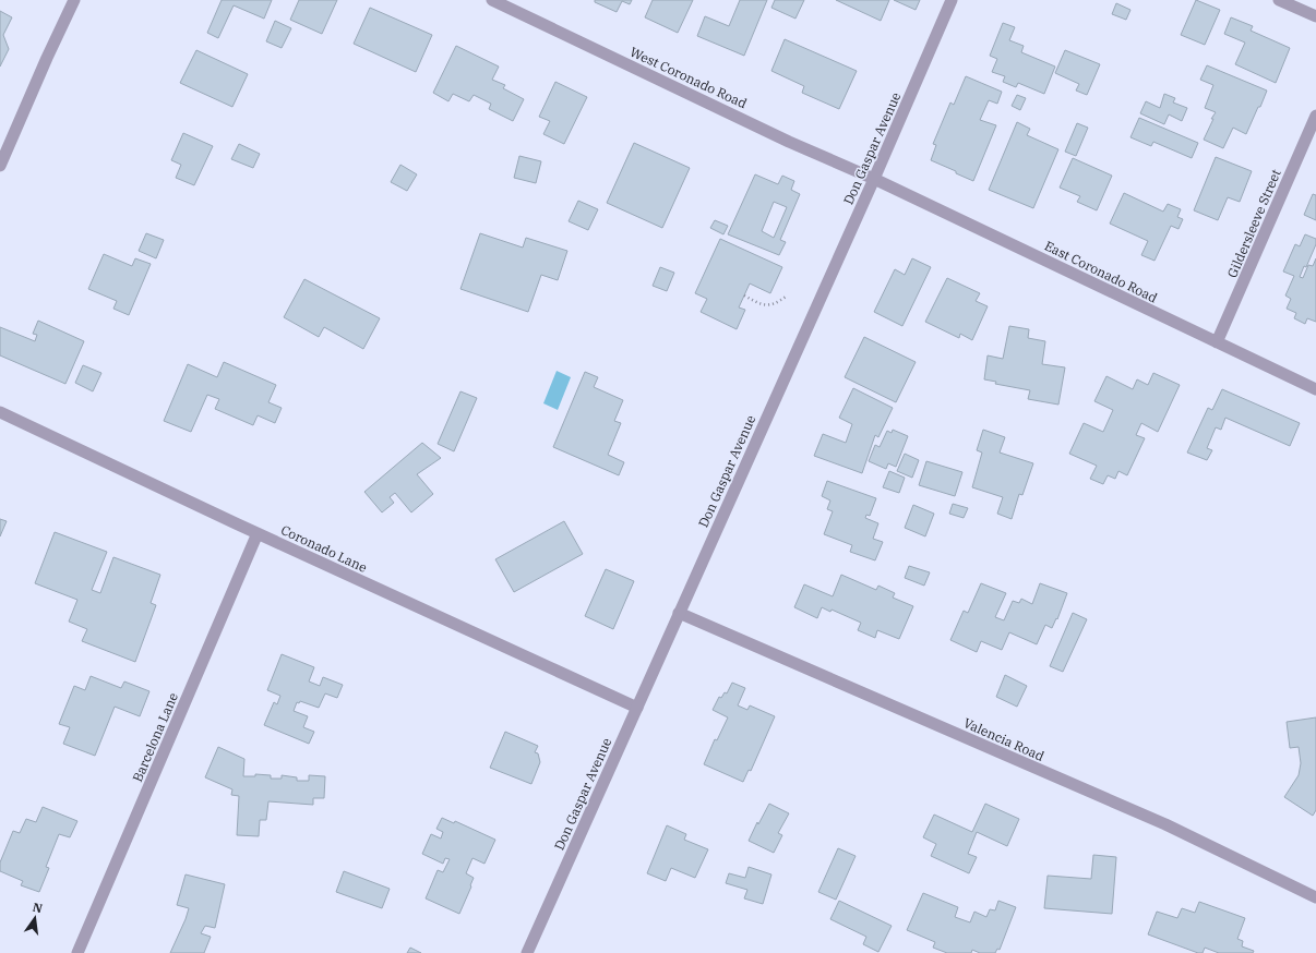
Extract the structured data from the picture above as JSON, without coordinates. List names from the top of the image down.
{
  "streets": {
    "street": [
      "West Coronado Road",
      "Don Gaspar Avenue",
      "Gildersleeve Street",
      "East Coronado Road",
      "Coronado Lane",
      "Barcelona Lane",
      "Valencia Road"
    ]
  },
  "crossings": [
    ["West Coronado Road", "Don Gaspar Avenue"],
    ["West Coronado Road", "East Coronado Road"],
    ["Don Gaspar Avenue", "East Coronado Road"],
    ["Don Gaspar Avenue", "Coronado Lane"],
    ["Don Gaspar Avenue", "Valencia Road"],
    ["Gildersleeve Street", "East Coronado Road"],
    ["Coronado Lane", "Barcelona Lane"]
  ],
  "north": "top"
}
